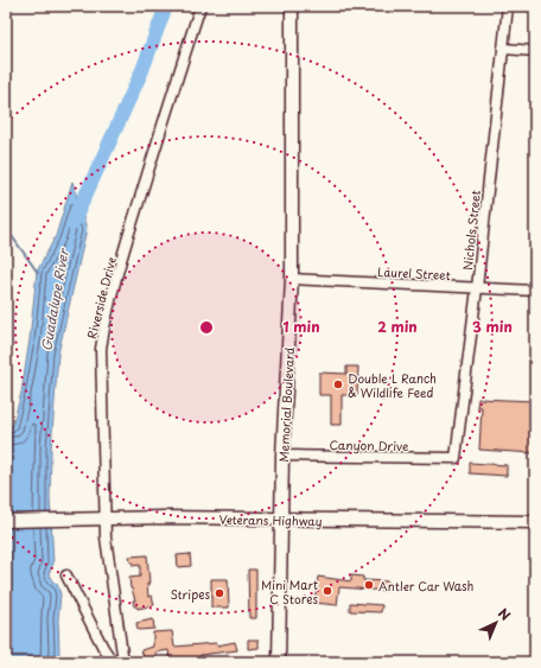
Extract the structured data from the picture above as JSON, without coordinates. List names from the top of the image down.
{
  "streets": {
    "main road": ["Memorial Boulevard", "Veterans Highway"],
    "street": [
      "Nichols Street",
      "Laurel Street",
      "Riverside Drive",
      "Canyon Drive"
    ]
  },
  "crossings": [
    ["Nichols Street", "Laurel Street"],
    ["Nichols Street", "Canyon Drive"],
    ["Laurel Street", "Memorial Boulevard"],
    ["Riverside Drive", "Veterans Highway"],
    ["Memorial Boulevard", "Canyon Drive"],
    ["Memorial Boulevard", "Veterans Highway"]
  ],
  "water": ["Guadalupe River"],
  "places": [
    "Double L Ranch & Wildlife Feed",
    "Antler Car Wash",
    "Mini Mart C Stores",
    "Stripes"
  ],
  "north": "top right",
  "rings": ["1 min", "2 min", "3 min"]
}
